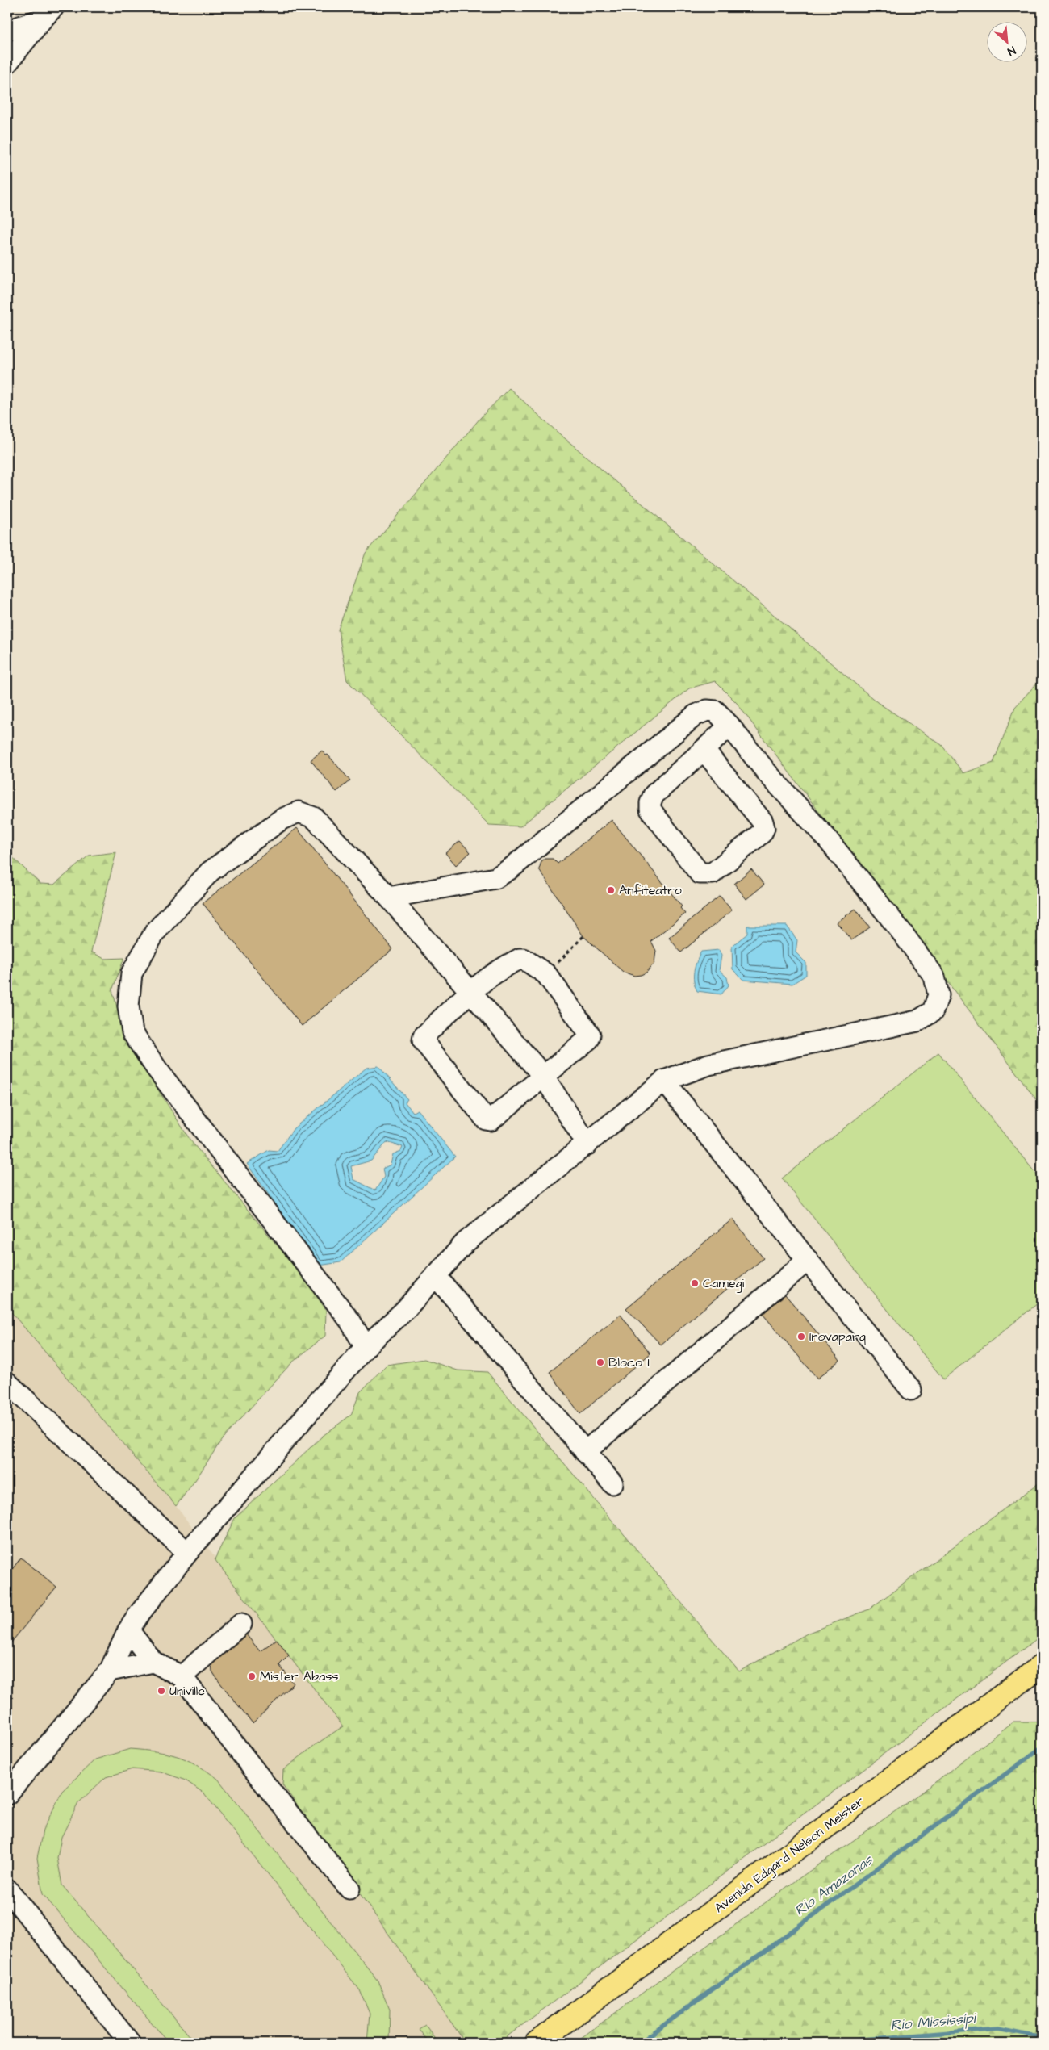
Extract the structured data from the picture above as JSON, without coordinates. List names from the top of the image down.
{
  "streets": {
    "main road": ["Avenida Edgard Nelson Meister"]
  },
  "water": ["Rio Amazonas", "Rio Mississípi"],
  "places": [
    "Anfiteatro",
    "Camegi",
    "Inovaparq",
    "Bloco I",
    "Mister Abass",
    "Univille"
  ],
  "north": "bottom right"
}
